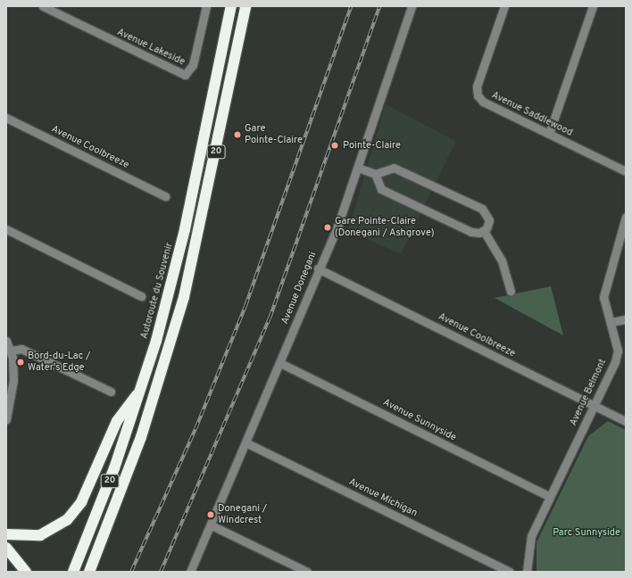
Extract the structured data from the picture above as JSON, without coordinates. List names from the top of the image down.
{
  "streets": {
    "highway": ["20", "Autoroute du Souvenir"],
    "street": [
      "Avenue Lakeside",
      "Avenue Saddlewood",
      "Avenue Coolbreeze",
      "Avenue Donegani",
      "Avenue Belmont",
      "Avenue Sunnyside",
      "Avenue Michigan"
    ]
  },
  "crossings": [
    ["Avenue Coolbreeze", "Avenue Donegani"],
    ["Avenue Coolbreeze", "Avenue Belmont"],
    ["Avenue Donegani", "Avenue Sunnyside"],
    ["Avenue Donegani", "Avenue Michigan"],
    ["Avenue Belmont", "Avenue Sunnyside"]
  ],
  "parks": ["Parc Sunnyside"],
  "places": [
    "Gare Pointe-Claire",
    "Pointe-Claire",
    "Gare Pointe-Claire (Donegani / Ashgrove)",
    "Bord-du-Lac / Water's Edge",
    "Donegani / Windcrest"
  ]
}
